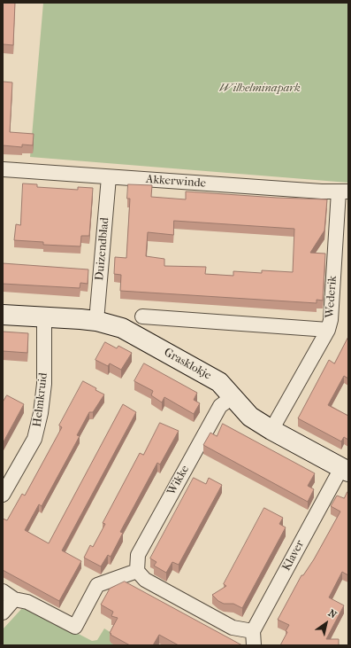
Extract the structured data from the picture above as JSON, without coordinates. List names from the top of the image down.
{
  "streets": {
    "street": [
      "Akkerwinde",
      "Duizendblad",
      "Wederik",
      "Grasklokje",
      "Helmkruid",
      "Wikke",
      "Klaver"
    ]
  },
  "crossings": [
    ["Akkerwinde", "Duizendblad"],
    ["Akkerwinde", "Wederik"],
    ["Duizendblad", "Grasklokje"],
    ["Wederik", "Grasklokje"],
    ["Grasklokje", "Helmkruid"],
    ["Grasklokje", "Wikke"],
    ["Grasklokje", "Klaver"]
  ],
  "parks": ["Wilhelminapark"],
  "north": "top right"
}
